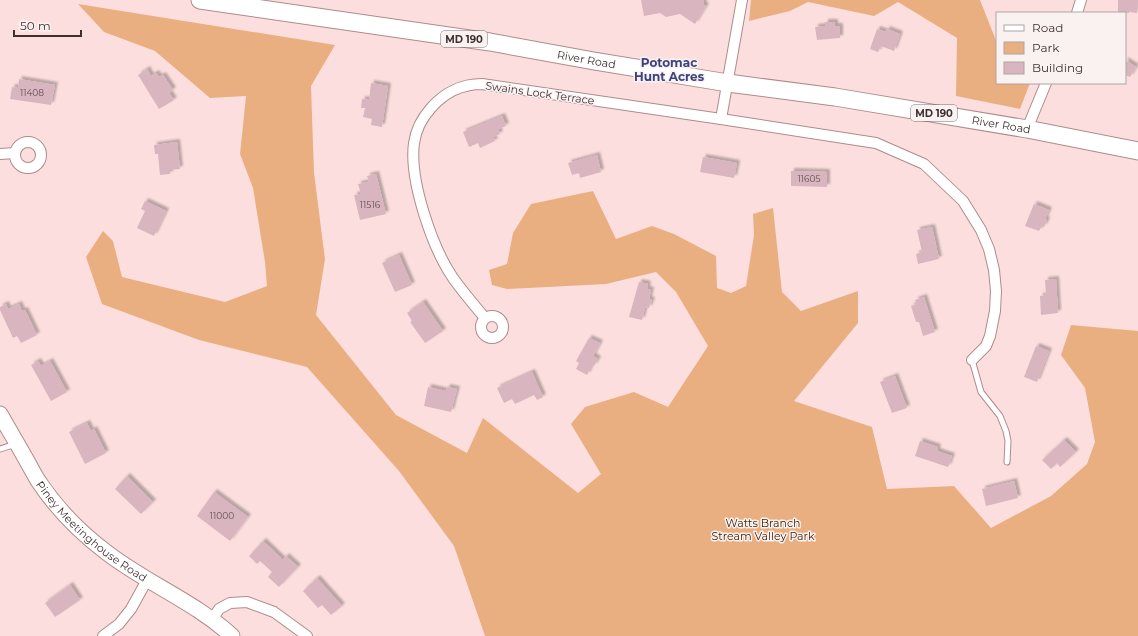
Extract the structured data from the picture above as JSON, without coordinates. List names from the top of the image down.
{
  "streets": {
    "main road": ["MD 190", "River Road", "Piney Meetinghouse Road"],
    "street": ["Swains Lock Terrace"]
  },
  "districts": ["Potomac Hunt Acres"],
  "parks": ["Watts Branch Stream Valley Park"],
  "house_numbers": [
    "11408",
    "11605",
    "11516",
    "11000"
  ],
  "legend": ["Road", "Park", "Building"],
  "scale_bar": "50 m"
}
